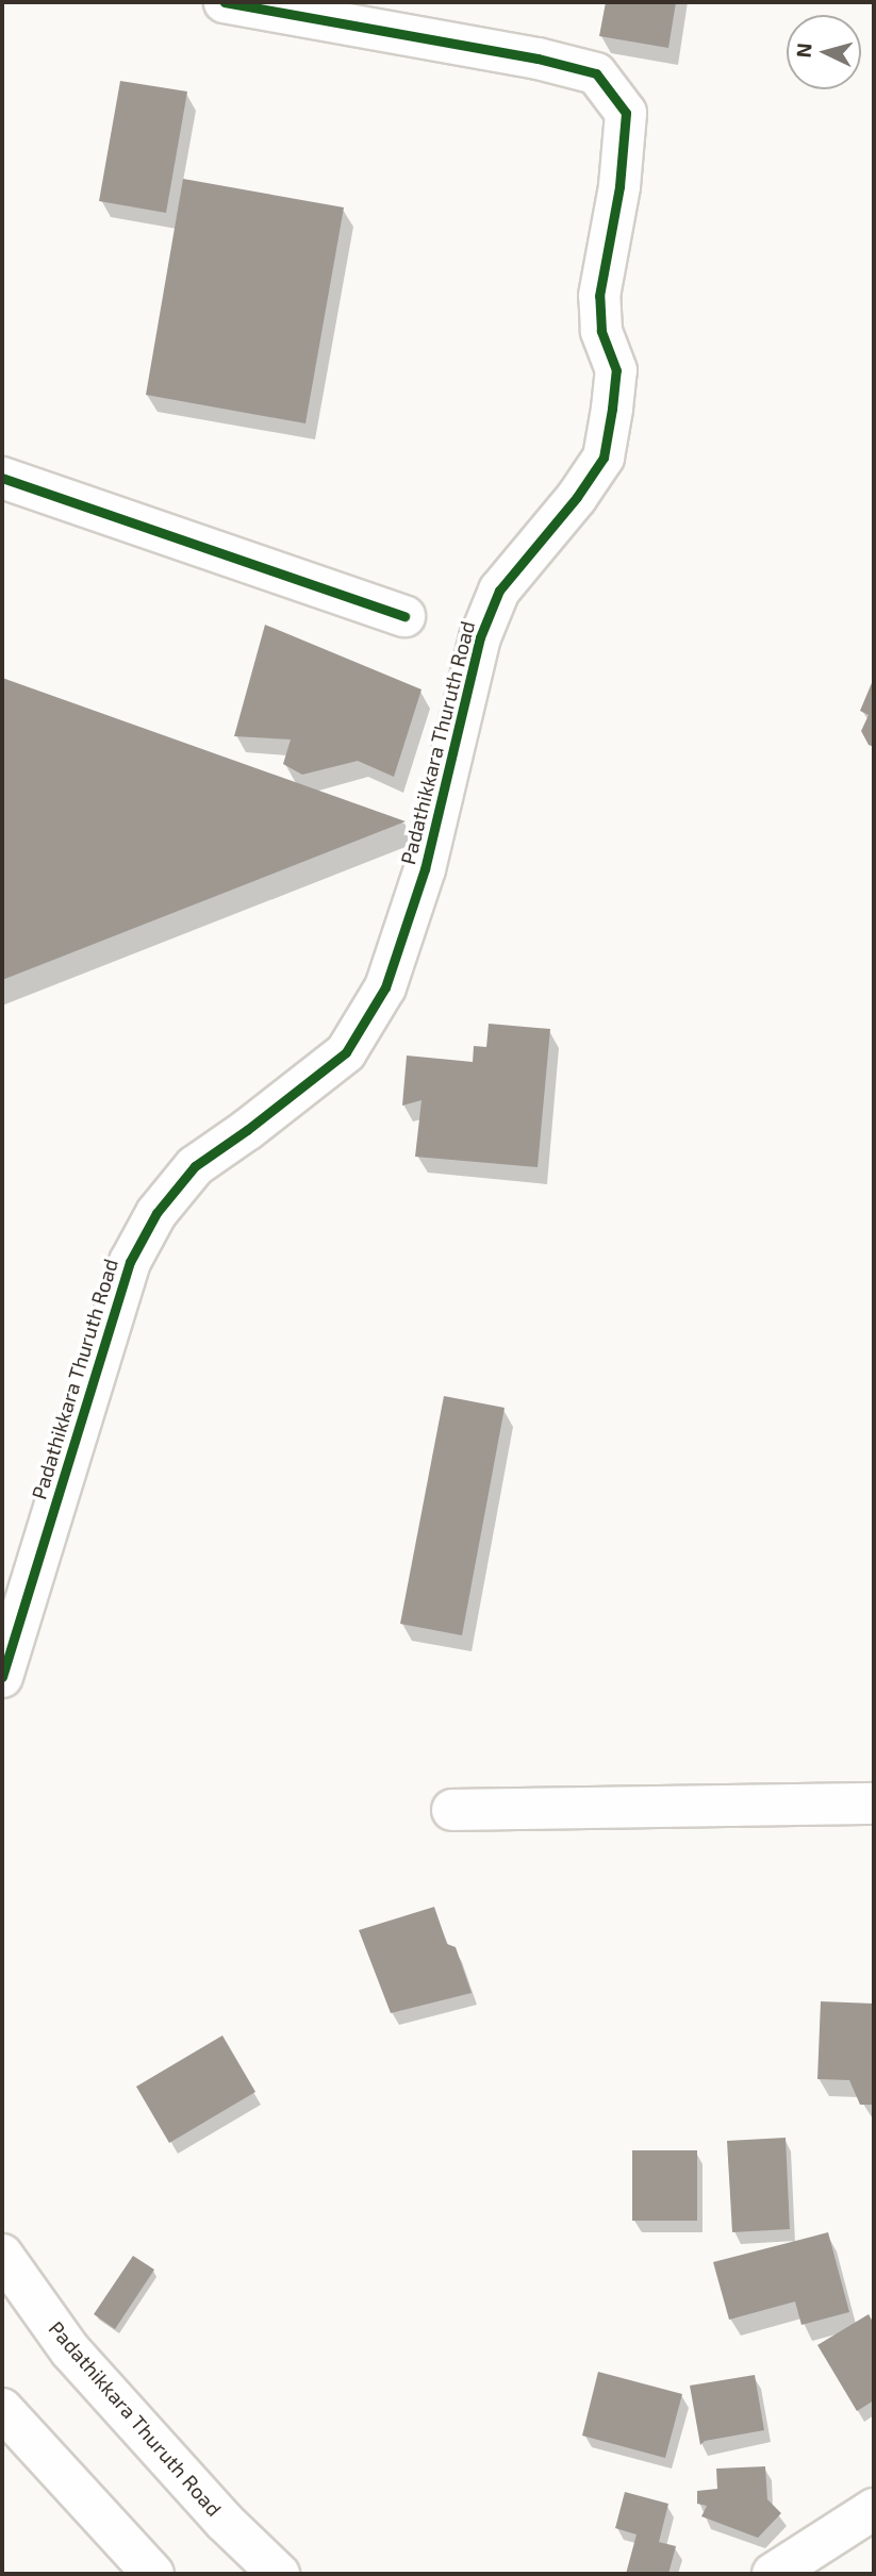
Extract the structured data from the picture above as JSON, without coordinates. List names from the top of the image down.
{
  "streets": {
    "street": ["Padathikkara Thuruth Road"]
  },
  "north": "left"
}
